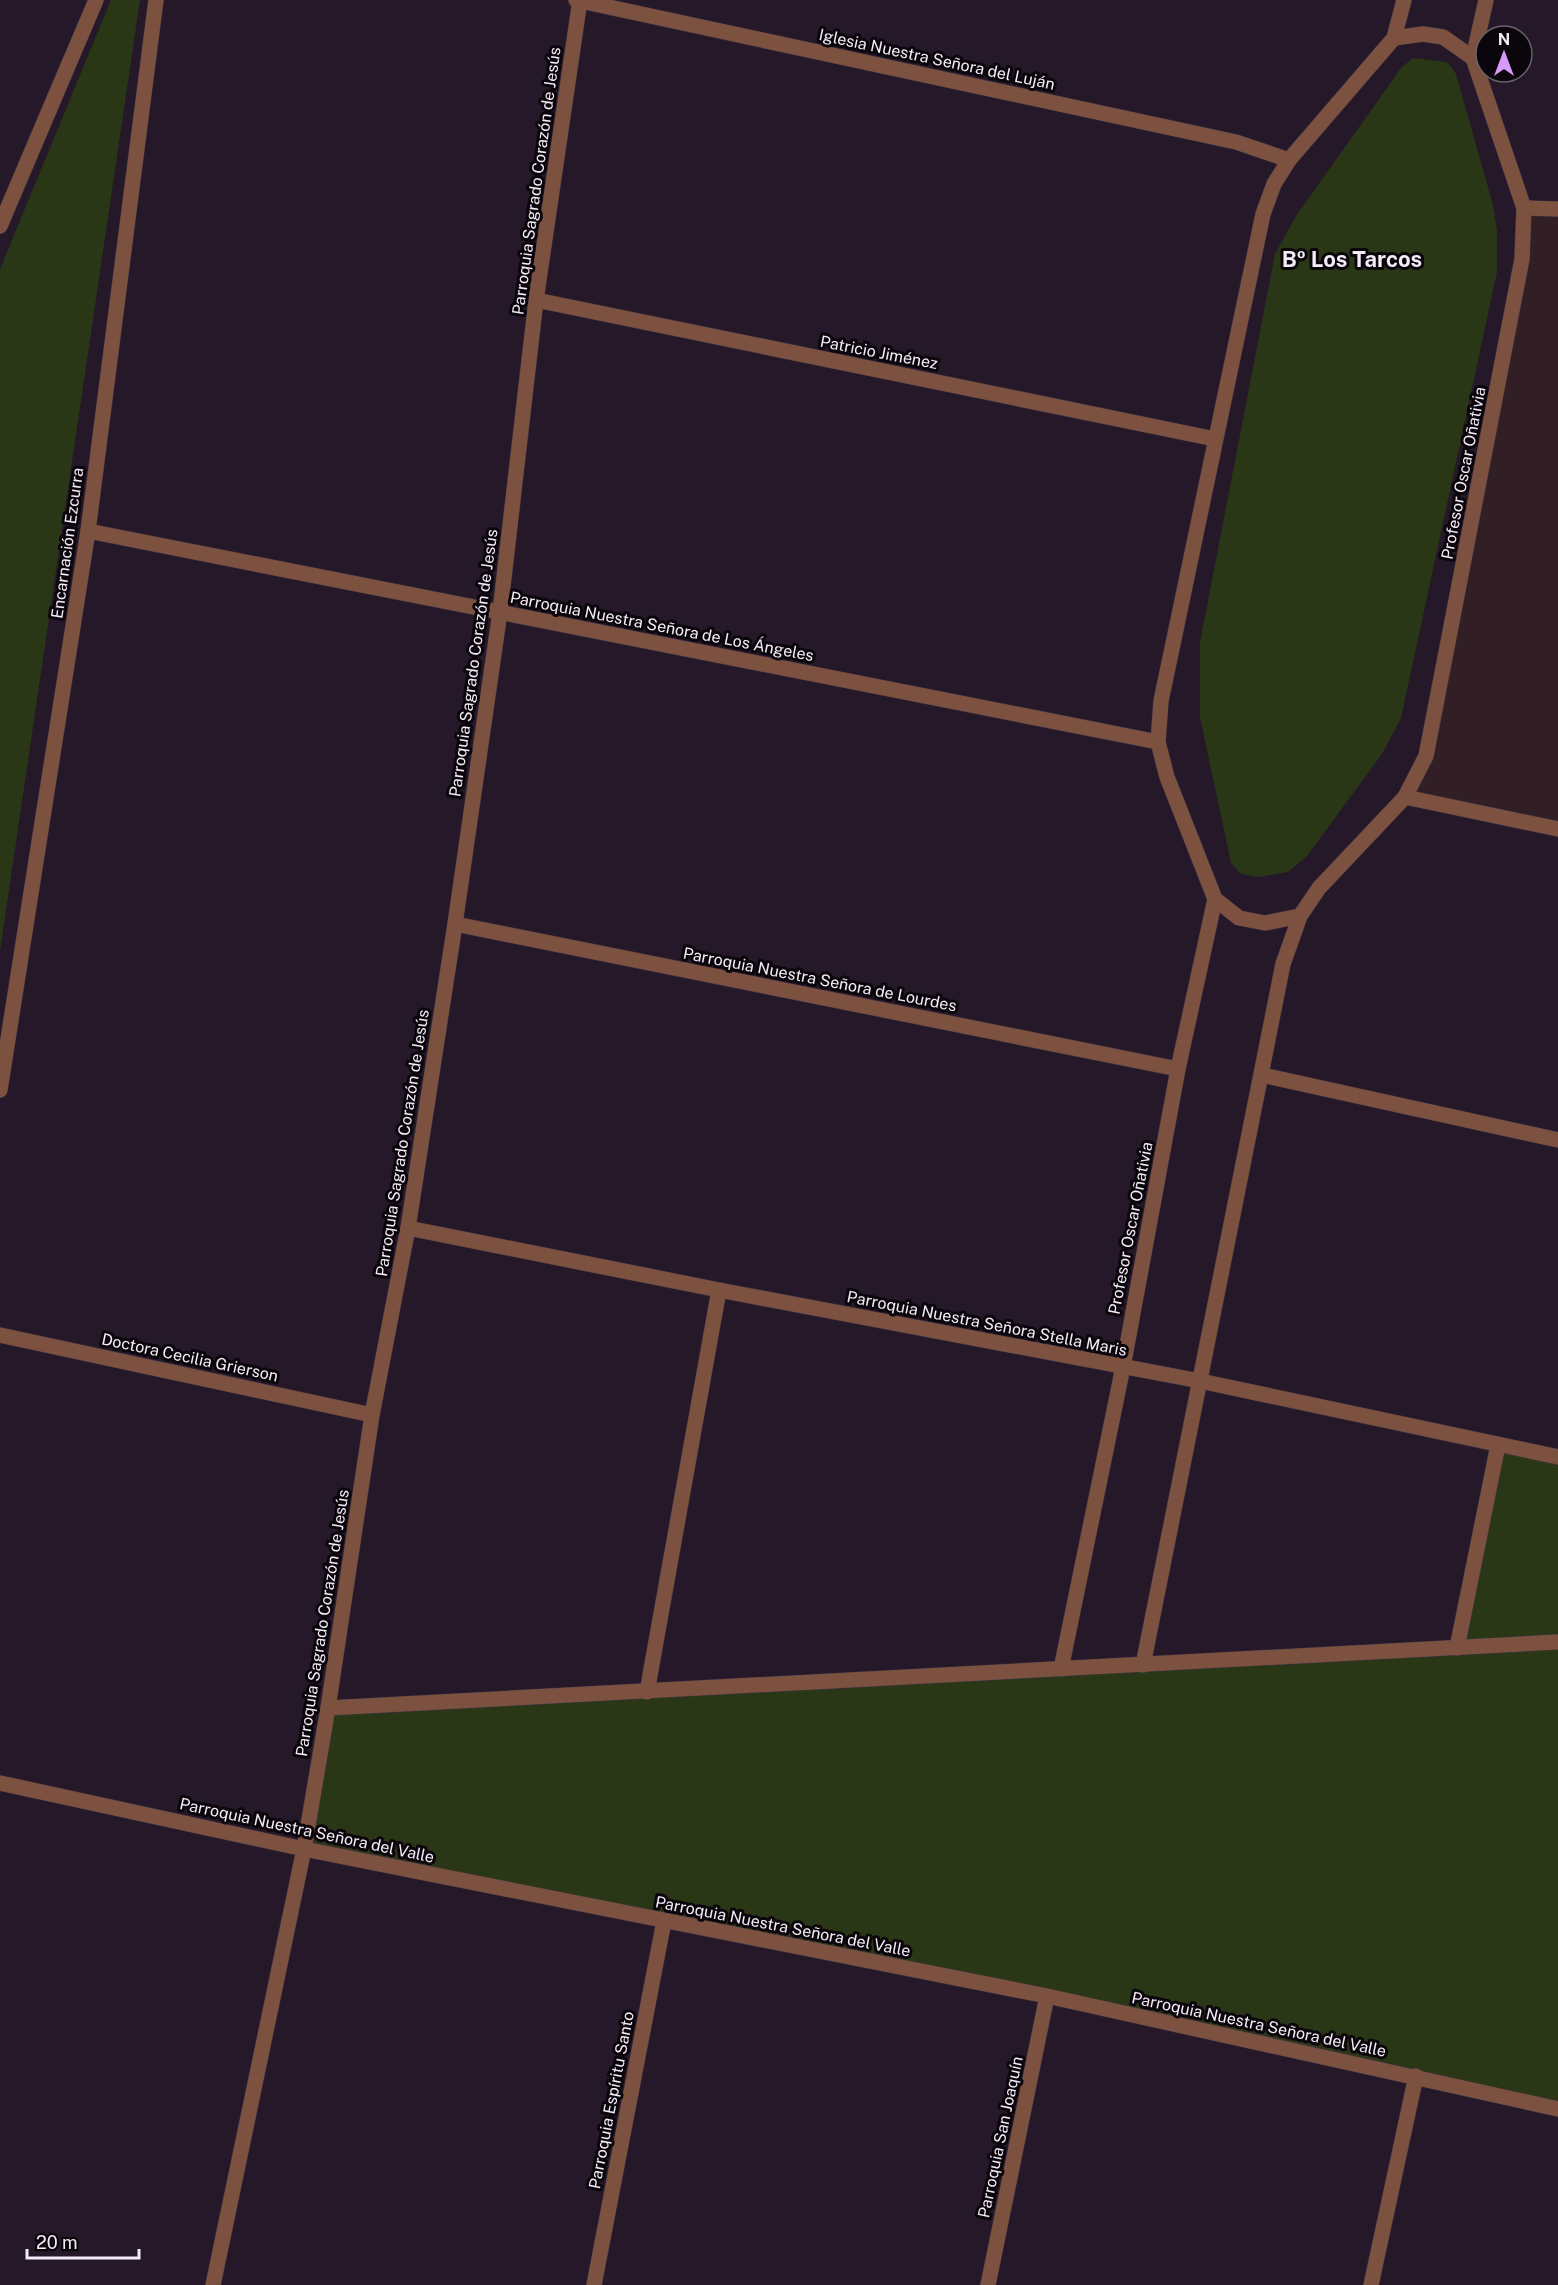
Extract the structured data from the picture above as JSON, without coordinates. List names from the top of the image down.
{
  "streets": {
    "street": [
      "Iglesia Nuestra Señora del Luján",
      "Parroquia Sagrado Corazón de Jesús",
      "Patricio Jiménez",
      "Profesor Oscar Oñativia",
      "Encarnación Ezcurra",
      "Parroquia Nuestra Señora de Los Ángeles",
      "Parroquia Nuestra Señora de Lourdes",
      "Parroquia Nuestra Señora Stella Maris",
      "Doctora Cecilia Grierson",
      "Parroquia Nuestra Señora del Valle",
      "Parroquia Espíritu Santo",
      "Parroquia San Joaquín"
    ]
  },
  "crossings": [
    ["Iglesia Nuestra Señora del Luján", "Parroquia Sagrado Corazón de Jesús"],
    ["Parroquia Sagrado Corazón de Jesús", "Patricio Jiménez"],
    ["Parroquia Sagrado Corazón de Jesús", "Parroquia Nuestra Señora de Los Ángeles"],
    ["Parroquia Sagrado Corazón de Jesús", "Parroquia Nuestra Señora de Lourdes"],
    ["Parroquia Sagrado Corazón de Jesús", "Parroquia Nuestra Señora Stella Maris"],
    ["Parroquia Sagrado Corazón de Jesús", "Doctora Cecilia Grierson"],
    ["Parroquia Sagrado Corazón de Jesús", "Parroquia Nuestra Señora del Valle"],
    ["Profesor Oscar Oñativia", "Parroquia Nuestra Señora de Lourdes"],
    ["Profesor Oscar Oñativia", "Parroquia Nuestra Señora Stella Maris"],
    ["Encarnación Ezcurra", "Parroquia Nuestra Señora de Los Ángeles"],
    ["Parroquia Nuestra Señora del Valle", "Parroquia Espíritu Santo"],
    ["Parroquia Nuestra Señora del Valle", "Parroquia San Joaquín"]
  ],
  "districts": ["Bº Los Tarcos"],
  "scale_bar": "20 m",
  "north": "top"
}
